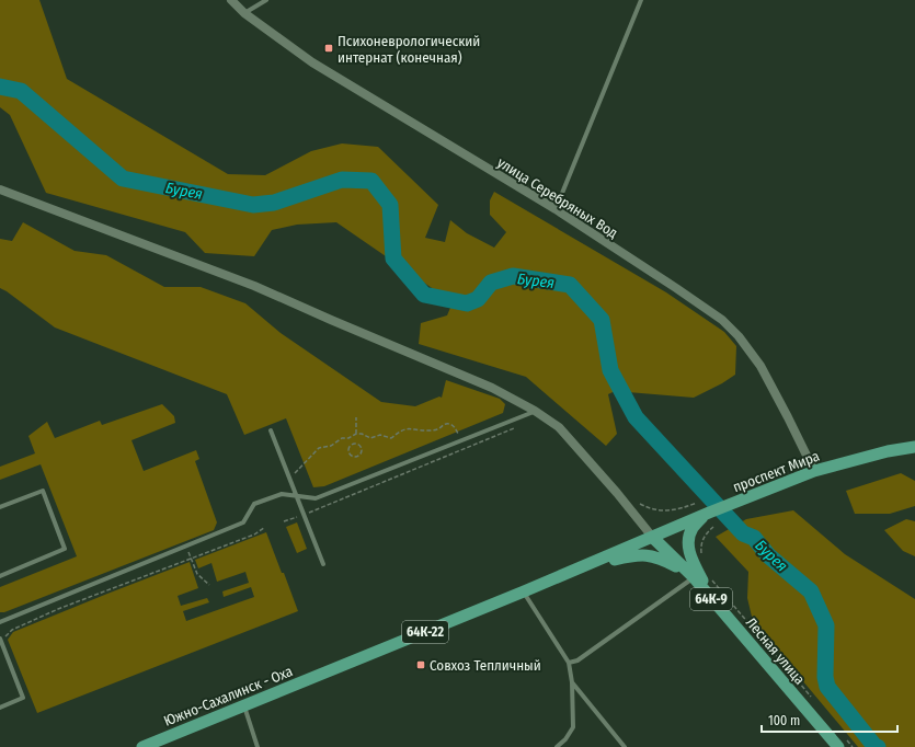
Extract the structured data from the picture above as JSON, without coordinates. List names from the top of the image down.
{
  "streets": {
    "main road": [
      "проспект Мира",
      "64К-9",
      "64К-22",
      "Лесная улица",
      "Южно-Сахалинск - Оха"
    ],
    "street": ["улица Серебряных Вод"]
  },
  "crossings": [
    ["улица Серебряных Вод", "проспект Мира"],
    ["проспект Мира", "64К-22"],
    ["проспект Мира", "Лесная улица"],
    ["64К-22", "Лесная улица"],
    ["64К-22", "Южно-Сахалинск - Оха"]
  ],
  "water": ["Бурея"],
  "places": {
    "transit": ["Психоневрологический интернат (конечная)", "Совхоз Тепличный"]
  },
  "scale_bar": "100 m"
}
